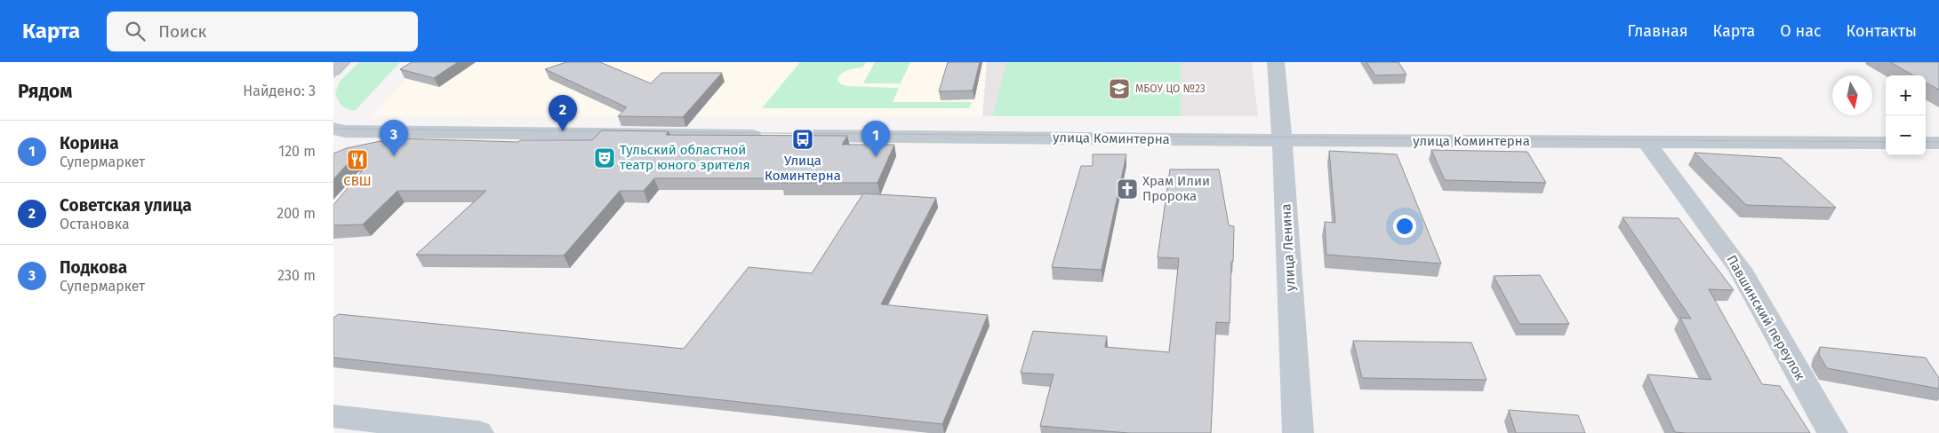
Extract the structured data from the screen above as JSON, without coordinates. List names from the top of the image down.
{
  "streets": {
    "street": ["улица Коминтерна", "улица Ленина", "Павшинский переулок"]
  },
  "crossings": [
    ["улица Коминтерна", "улица Ленина"],
    ["улица Коминтерна", "Павшинский переулок"]
  ],
  "places": {
    "school or university": ["МБОУ ЦО №23"],
    "bus stop": ["Улица Коминтерна"],
    "theatre": ["Тульский областной театр юного зрителя"],
    "restaurant": ["СВШ"],
    "church": ["Храм Илии Пророка"]
  },
  "north": "bottom",
  "page": {
    "header": "Карта",
    "search": "Поиск",
    "nav": [
      "Главная",
      "Карта",
      "О нас",
      "Контакты"
    ],
    "heading": ["Рядом", "Найдено: 3"],
    "map_buttons": ["+", "−"],
    "pins": ["2", "3", "1"],
    "list": [
      {
        "mark": "1",
        "name": "Корина",
        "note": "Супермаркет",
        "value": "120 m"
      },
      {
        "mark": "2",
        "name": "Советская улица",
        "note": "Остановка",
        "value": "200 m"
      },
      {
        "mark": "3",
        "name": "Подкова",
        "note": "Супермаркет",
        "value": "230 m"
      }
    ]
  }
}
